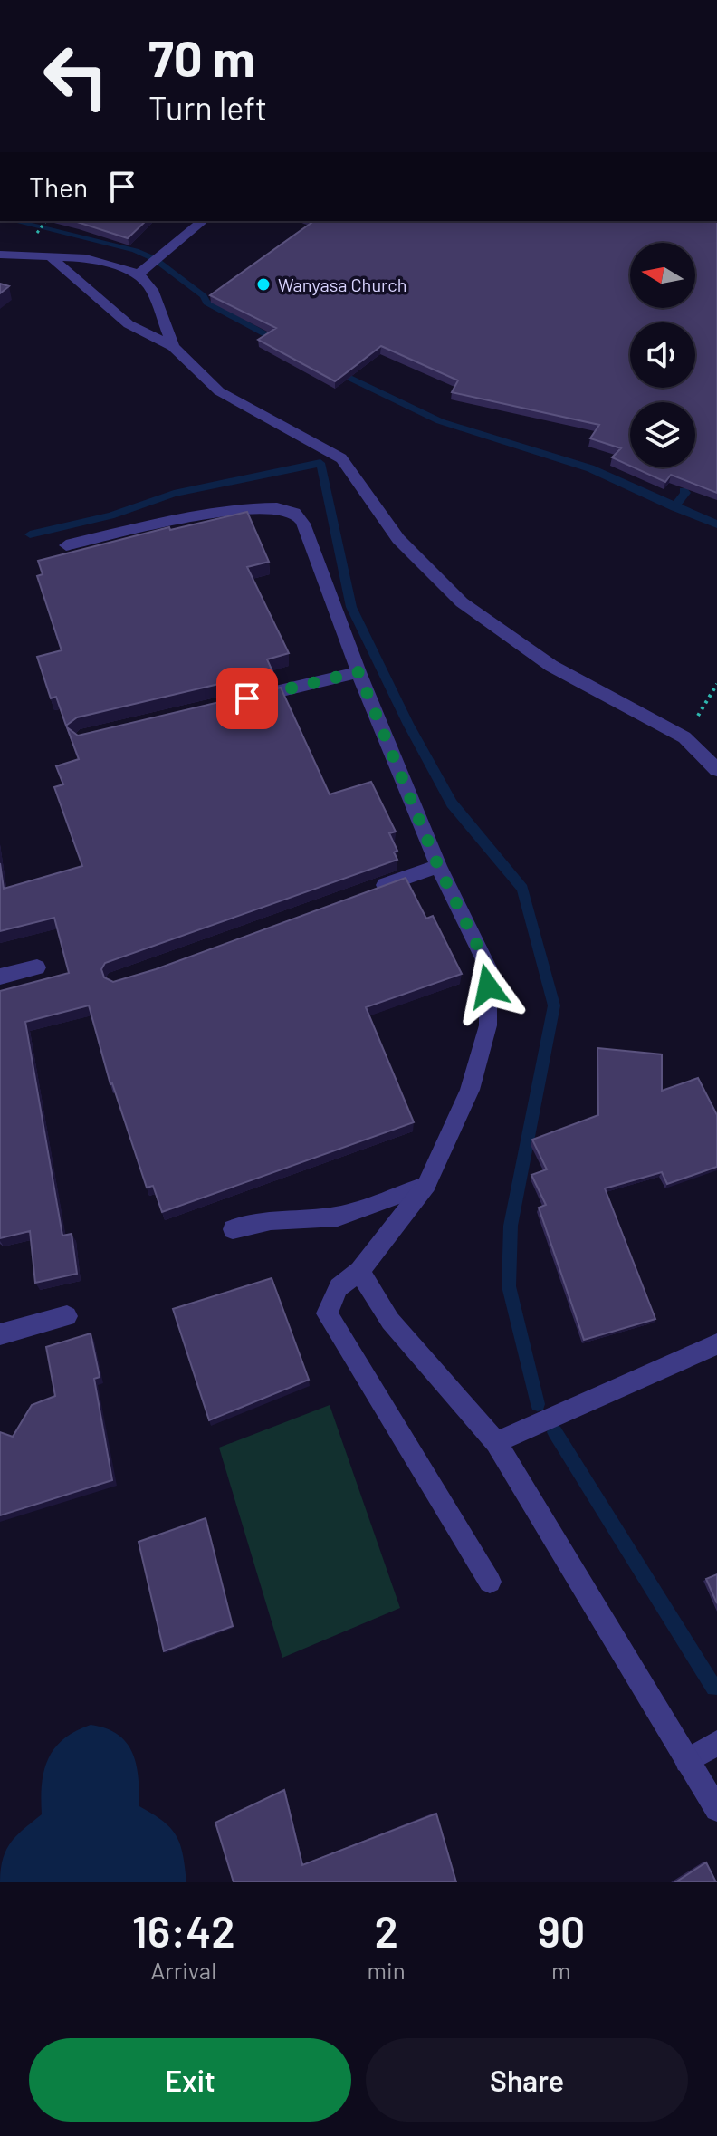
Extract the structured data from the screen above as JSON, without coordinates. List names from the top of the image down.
{
  "places": ["Wanyasa Church"],
  "north": "left",
  "page": {
    "turn": ["70 m", "Turn left"],
    "then": "Then",
    "eta": [
      "16:42",
      "Arrival",
      "2",
      "min",
      "90",
      "m"
    ],
    "buttons": ["Exit", "Share"]
  }
}
